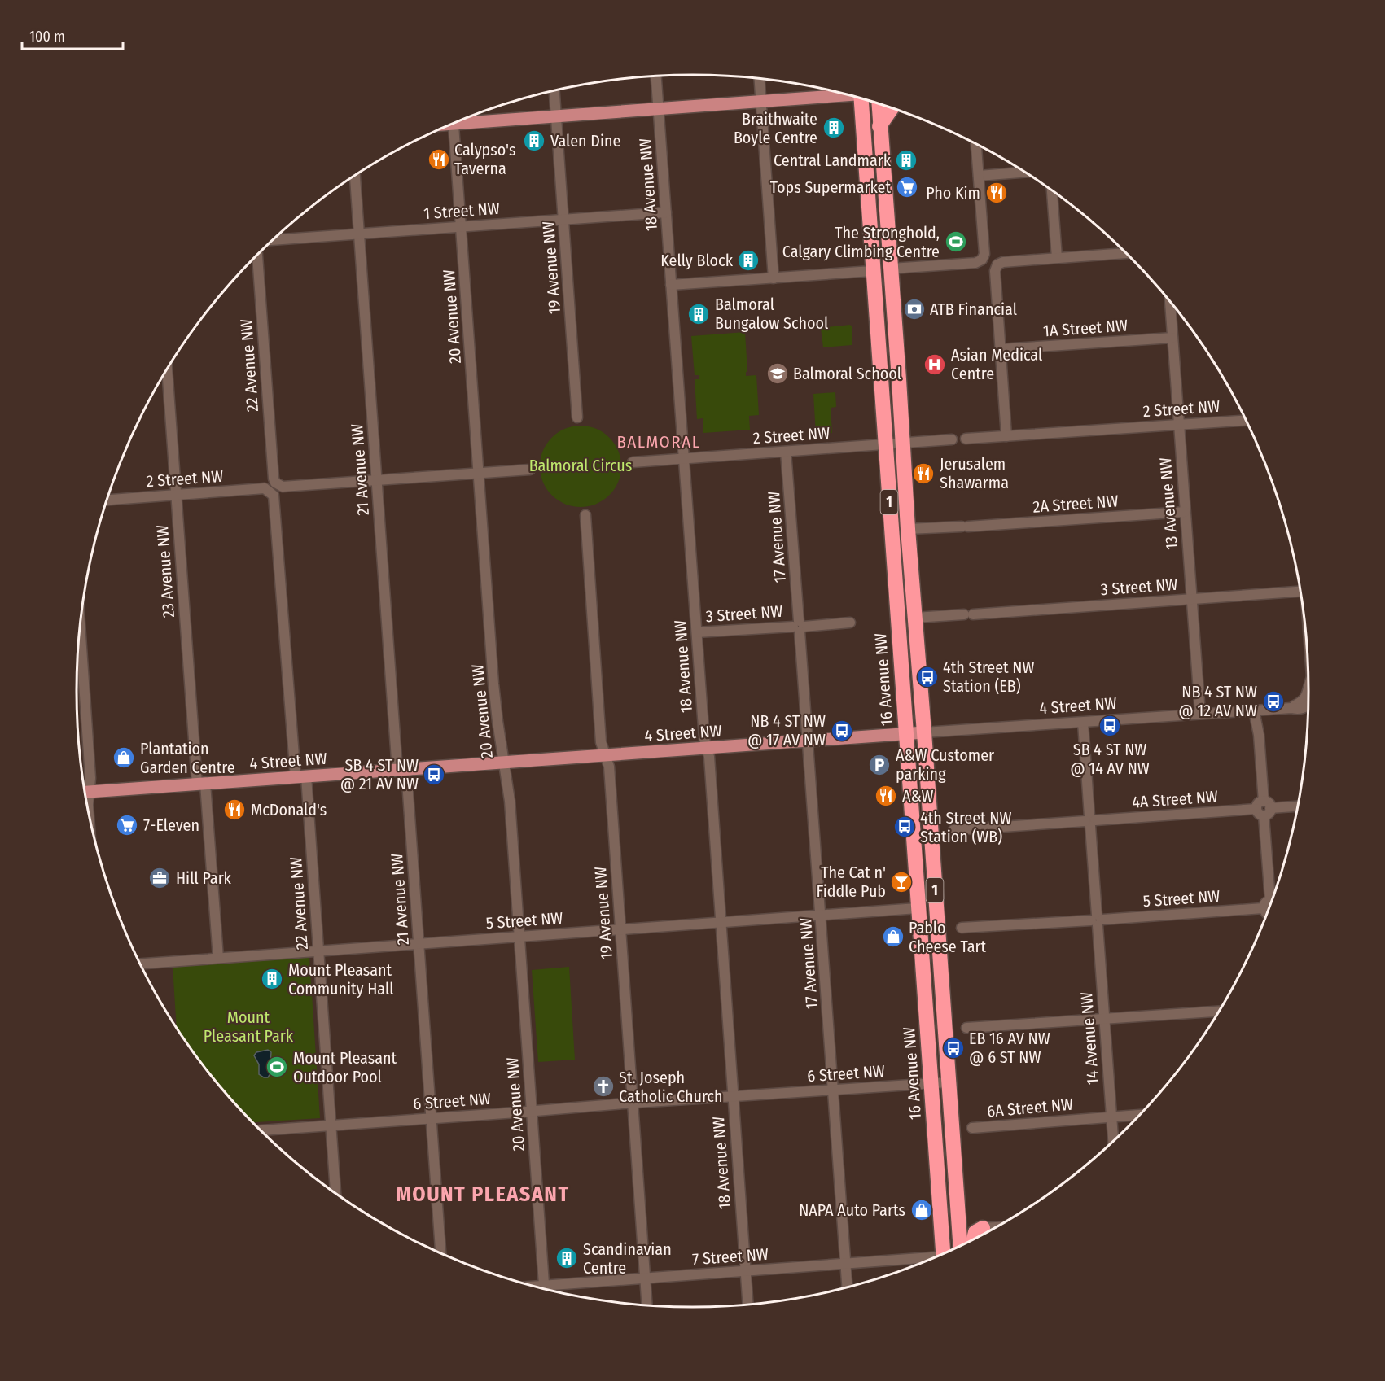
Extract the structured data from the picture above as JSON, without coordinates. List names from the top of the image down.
{
  "streets": {
    "highway": ["1", "16 Avenue NW"],
    "main road": ["4 Street NW"],
    "street": [
      "18 Avenue NW",
      "1 Street NW",
      "19 Avenue NW",
      "20 Avenue NW",
      "1A Street NW",
      "22 Avenue NW",
      "2 Street NW",
      "21 Avenue NW",
      "2A Street NW",
      "13 Avenue NW",
      "17 Avenue NW",
      "23 Avenue NW",
      "3 Street NW",
      "4A Street NW",
      "5 Street NW",
      "14 Avenue NW",
      "6 Street NW",
      "6A Street NW",
      "7 Street NW"
    ]
  },
  "crossings": [
    ["18 Avenue NW", "1 Street NW"],
    ["18 Avenue NW", "2 Street NW"],
    ["18 Avenue NW", "3 Street NW"],
    ["18 Avenue NW", "4 Street NW"],
    ["18 Avenue NW", "5 Street NW"],
    ["18 Avenue NW", "6 Street NW"],
    ["18 Avenue NW", "7 Street NW"],
    ["1 Street NW", "19 Avenue NW"],
    ["1 Street NW", "20 Avenue NW"],
    ["1 Street NW", "21 Avenue NW"],
    ["19 Avenue NW", "4 Street NW"],
    ["19 Avenue NW", "5 Street NW"],
    ["19 Avenue NW", "6 Street NW"],
    ["19 Avenue NW", "7 Street NW"],
    ["20 Avenue NW", "2 Street NW"],
    ["20 Avenue NW", "4 Street NW"],
    ["20 Avenue NW", "5 Street NW"],
    ["20 Avenue NW", "6 Street NW"],
    ["1A Street NW", "13 Avenue NW"],
    ["22 Avenue NW", "2 Street NW"],
    ["22 Avenue NW", "4 Street NW"],
    ["22 Avenue NW", "5 Street NW"],
    ["22 Avenue NW", "6 Street NW"],
    ["2 Street NW", "21 Avenue NW"],
    ["2 Street NW", "1"],
    ["2 Street NW", "13 Avenue NW"],
    ["2 Street NW", "17 Avenue NW"],
    ["2 Street NW", "23 Avenue NW"],
    ["2 Street NW", "16 Avenue NW"],
    ["21 Avenue NW", "4 Street NW"],
    ["21 Avenue NW", "5 Street NW"],
    ["21 Avenue NW", "6 Street NW"],
    ["1", "2A Street NW"],
    ["1", "3 Street NW"],
    ["1", "4 Street NW"],
    ["1", "6 Street NW"],
    ["2A Street NW", "13 Avenue NW"],
    ["13 Avenue NW", "3 Street NW"],
    ["13 Avenue NW", "4 Street NW"],
    ["17 Avenue NW", "3 Street NW"],
    ["17 Avenue NW", "4 Street NW"],
    ["17 Avenue NW", "5 Street NW"],
    ["17 Avenue NW", "6 Street NW"],
    ["17 Avenue NW", "7 Street NW"],
    ["23 Avenue NW", "4 Street NW"],
    ["23 Avenue NW", "5 Street NW"],
    ["16 Avenue NW", "4 Street NW"],
    ["16 Avenue NW", "5 Street NW"],
    ["16 Avenue NW", "6 Street NW"],
    ["4 Street NW", "14 Avenue NW"],
    ["4A Street NW", "14 Avenue NW"],
    ["5 Street NW", "14 Avenue NW"],
    ["14 Avenue NW", "6A Street NW"]
  ],
  "districts": ["BALMORAL", "MOUNT PLEASANT"],
  "parks": ["Balmoral Circus", "Mount Pleasant Park"],
  "places": {
    "building": [
      "Braithwaite Boyle Centre",
      "Valen Dine",
      "Central Landmark",
      "Kelly Block",
      "Balmoral Bungalow School",
      "Mount Pleasant Community Hall",
      "Scandinavian Centre"
    ],
    "restaurant": [
      "Calypso's Taverna",
      "Pho Kim",
      "Jerusalem Shawarma",
      "A&W",
      "McDonald's"
    ],
    "supermarket": ["Tops Supermarket", "7-Eleven"],
    "sports": ["The Stronghold, Calgary Climbing Centre", "Mount Pleasant Outdoor Pool"],
    "bank": ["ATB Financial"],
    "hospital": ["Asian Medical Centre"],
    "school or university": ["Balmoral School"],
    "bus stop": [
      "4th Street NW Station (EB)",
      "NB 4 ST NW @ 12 AV NW",
      "SB 4 ST NW @ 14 AV NW",
      "NB 4 ST NW @ 17 AV NW",
      "SB 4 ST NW @ 21 AV NW",
      "4th Street NW Station (WB)",
      "EB 16 AV NW @ 6 ST NW"
    ],
    "shop": ["Plantation Garden Centre", "Pablo Cheese Tart", "NAPA Auto Parts"],
    "parking": ["A&W Customer parking"],
    "office": ["Hill Park"],
    "bar": ["The Cat n' Fiddle Pub"],
    "church": ["St. Joseph Catholic Church"]
  },
  "scale_bar": "100 m"
}
